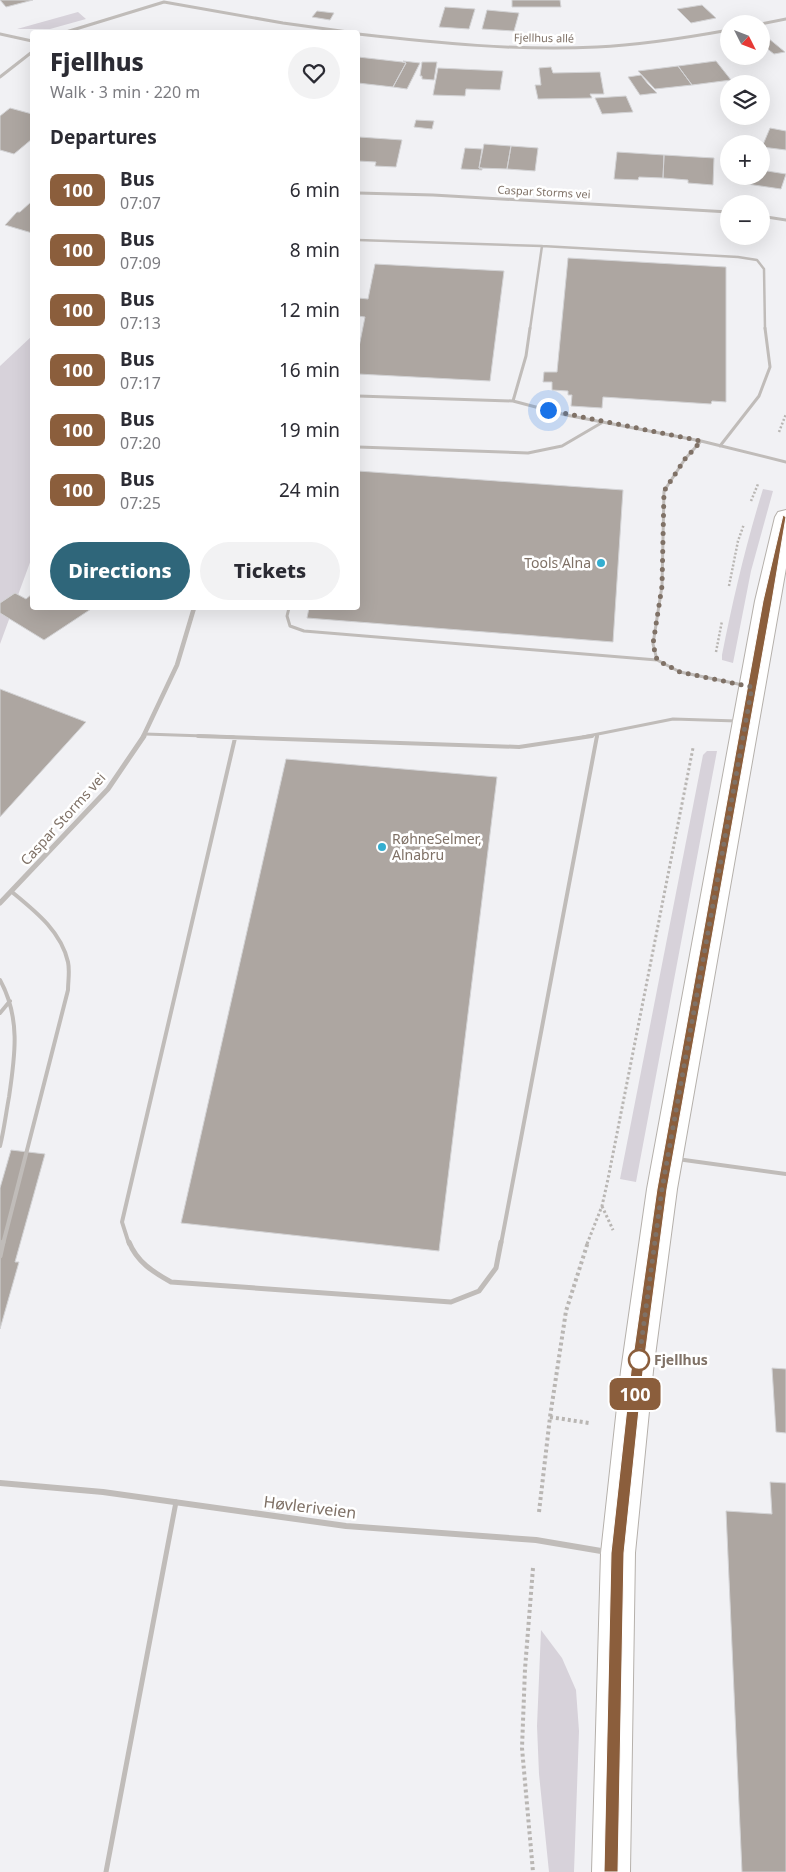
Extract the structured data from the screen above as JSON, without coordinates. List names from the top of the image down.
{
  "streets": {
    "street": ["Fjellhus allé", "Caspar Storms vei", "Høvleriveien"]
  },
  "places": ["Tools Alna", "RøhneSelmer, Alnabru", "Fjellhus"],
  "lines": ["bus line 100"],
  "north": "bottom right",
  "page": {
    "on_map": "100",
    "map_buttons": ["+", "−"],
    "heading": [
      ["Fjellhus", "Walk · 3 min · 220 m"],
      "Departures"
    ],
    "list": [
      {
        "mark": "100",
        "name": "Bus",
        "note": "07:07",
        "value": "6 min"
      },
      {
        "mark": "100",
        "name": "Bus",
        "note": "07:09",
        "value": "8 min"
      },
      {
        "mark": "100",
        "name": "Bus",
        "note": "07:13",
        "value": "12 min"
      },
      {
        "mark": "100",
        "name": "Bus",
        "note": "07:17",
        "value": "16 min"
      },
      {
        "mark": "100",
        "name": "Bus",
        "note": "07:20",
        "value": "19 min"
      },
      {
        "mark": "100",
        "name": "Bus",
        "note": "07:25",
        "value": "24 min"
      }
    ],
    "buttons": ["Directions", "Tickets"]
  }
}
